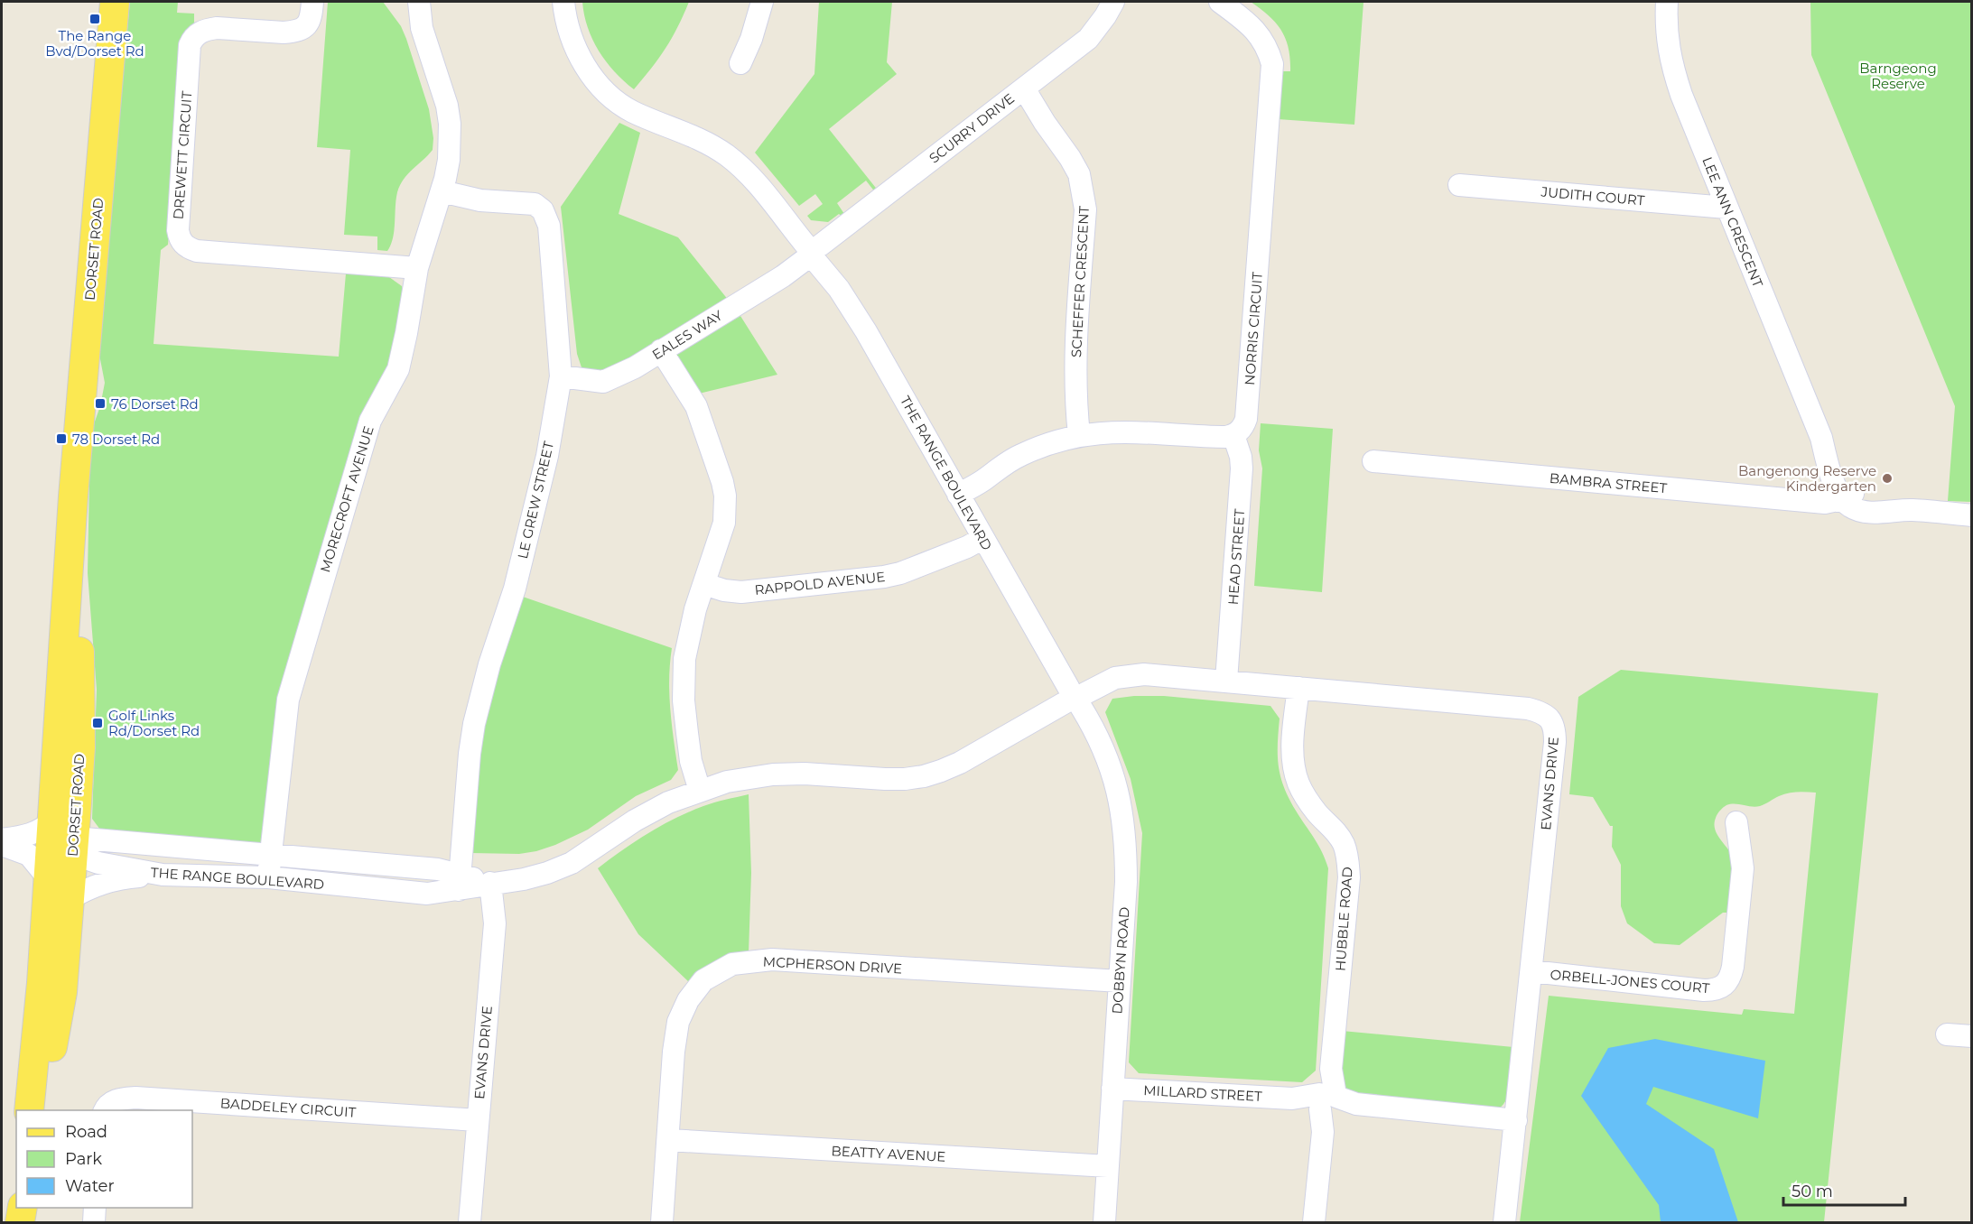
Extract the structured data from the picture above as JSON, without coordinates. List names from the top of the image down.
{
  "streets": {
    "main road": ["DORSET ROAD"],
    "street": [
      "SCURRY DRIVE",
      "DREWETT CIRCUIT",
      "JUDITH COURT",
      "LEE ANN CRESCENT",
      "SCHEFFER CRESCENT",
      "NORRIS CIRCUIT",
      "EALES WAY",
      "THE RANGE BOULEVARD",
      "BAMBRA STREET",
      "MORECROFT AVENUE",
      "LE GREW STREET",
      "HEAD STREET",
      "RAPPOLD AVENUE",
      "EVANS DRIVE",
      "HUBBLE ROAD",
      "DOBBYN ROAD",
      "MCPHERSON DRIVE",
      "ORBELL-JONES COURT",
      "MILLARD STREET",
      "BADDELEY CIRCUIT",
      "BEATTY AVENUE"
    ]
  },
  "crossings": [
    ["SCURRY DRIVE", "SCHEFFER CRESCENT"],
    ["SCURRY DRIVE", "EALES WAY"],
    ["SCURRY DRIVE", "THE RANGE BOULEVARD"],
    ["DREWETT CIRCUIT", "MORECROFT AVENUE"],
    ["JUDITH COURT", "LEE ANN CRESCENT"],
    ["LEE ANN CRESCENT", "BAMBRA STREET"],
    ["DORSET ROAD", "THE RANGE BOULEVARD"],
    ["NORRIS CIRCUIT", "HEAD STREET"],
    ["EALES WAY", "THE RANGE BOULEVARD"],
    ["EALES WAY", "LE GREW STREET"],
    ["THE RANGE BOULEVARD", "MORECROFT AVENUE"],
    ["THE RANGE BOULEVARD", "LE GREW STREET"],
    ["THE RANGE BOULEVARD", "RAPPOLD AVENUE"],
    ["THE RANGE BOULEVARD", "EVANS DRIVE"],
    ["THE RANGE BOULEVARD", "DOBBYN ROAD"],
    ["MORECROFT AVENUE", "LE GREW STREET"],
    ["HEAD STREET", "EVANS DRIVE"],
    ["EVANS DRIVE", "HUBBLE ROAD"],
    ["EVANS DRIVE", "DOBBYN ROAD"],
    ["EVANS DRIVE", "ORBELL-JONES COURT"],
    ["EVANS DRIVE", "MILLARD STREET"],
    ["EVANS DRIVE", "BADDELEY CIRCUIT"],
    ["HUBBLE ROAD", "MILLARD STREET"],
    ["DOBBYN ROAD", "MCPHERSON DRIVE"],
    ["DOBBYN ROAD", "MILLARD STREET"],
    ["DOBBYN ROAD", "BEATTY AVENUE"],
    ["MCPHERSON DRIVE", "BEATTY AVENUE"]
  ],
  "parks": ["Barngeong Reserve"],
  "places": {
    "transit": [
      "The Range Bvd/Dorset Rd",
      "76 Dorset Rd",
      "78 Dorset Rd",
      "Golf Links Rd/Dorset Rd"
    ],
    "other": ["Bangenong Reserve Kindergarten"]
  },
  "legend": ["Road", "Park", "Water"],
  "scale_bar": "50 m"
}
